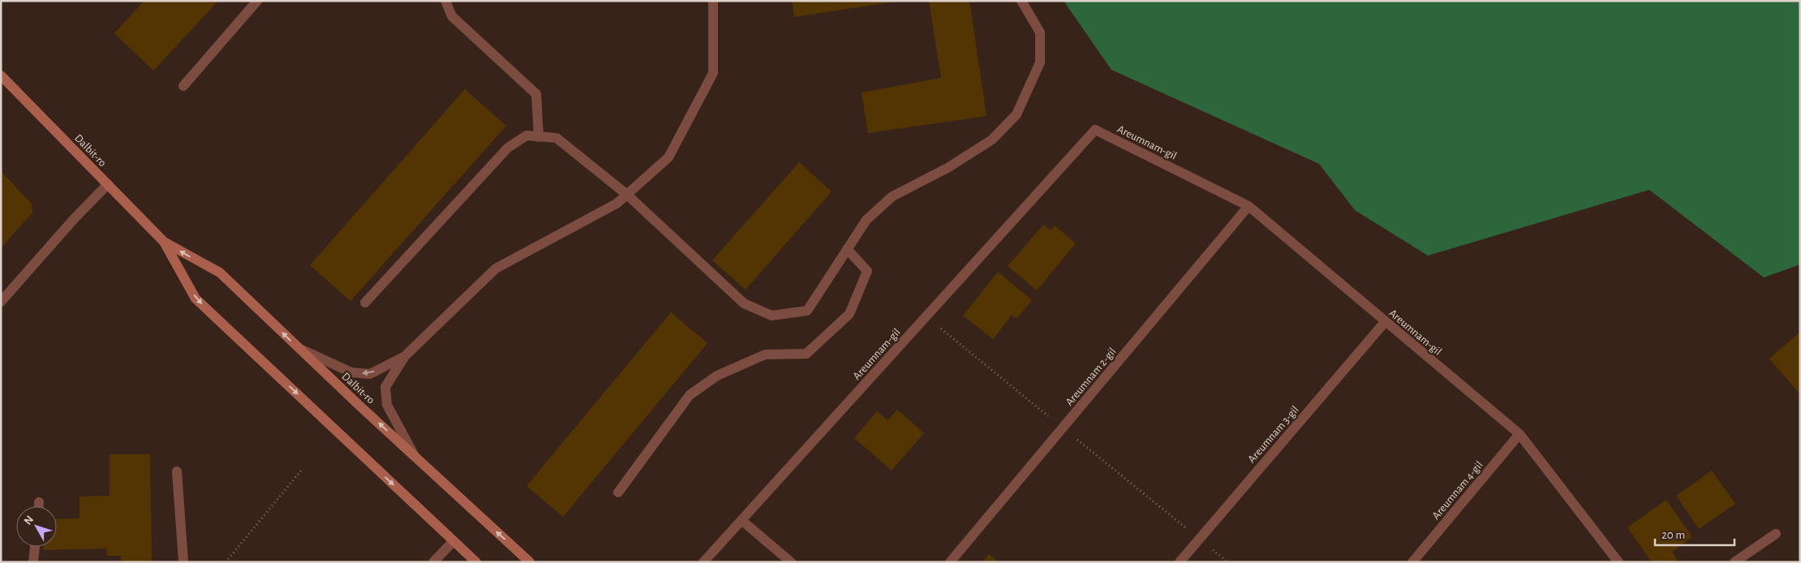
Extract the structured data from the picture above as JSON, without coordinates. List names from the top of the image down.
{
  "streets": {
    "street": [
      "Areumnam-gil",
      "Dalbit-ro",
      "Areumnam 2-gil",
      "Areumnam 3-gil",
      "Areumnam 4-gil"
    ]
  },
  "crossings": [
    ["Areumnam-gil", "Areumnam 2-gil"],
    ["Areumnam-gil", "Areumnam 3-gil"],
    ["Areumnam-gil", "Areumnam 4-gil"]
  ],
  "scale_bar": "20 m",
  "north": "top left"
}
